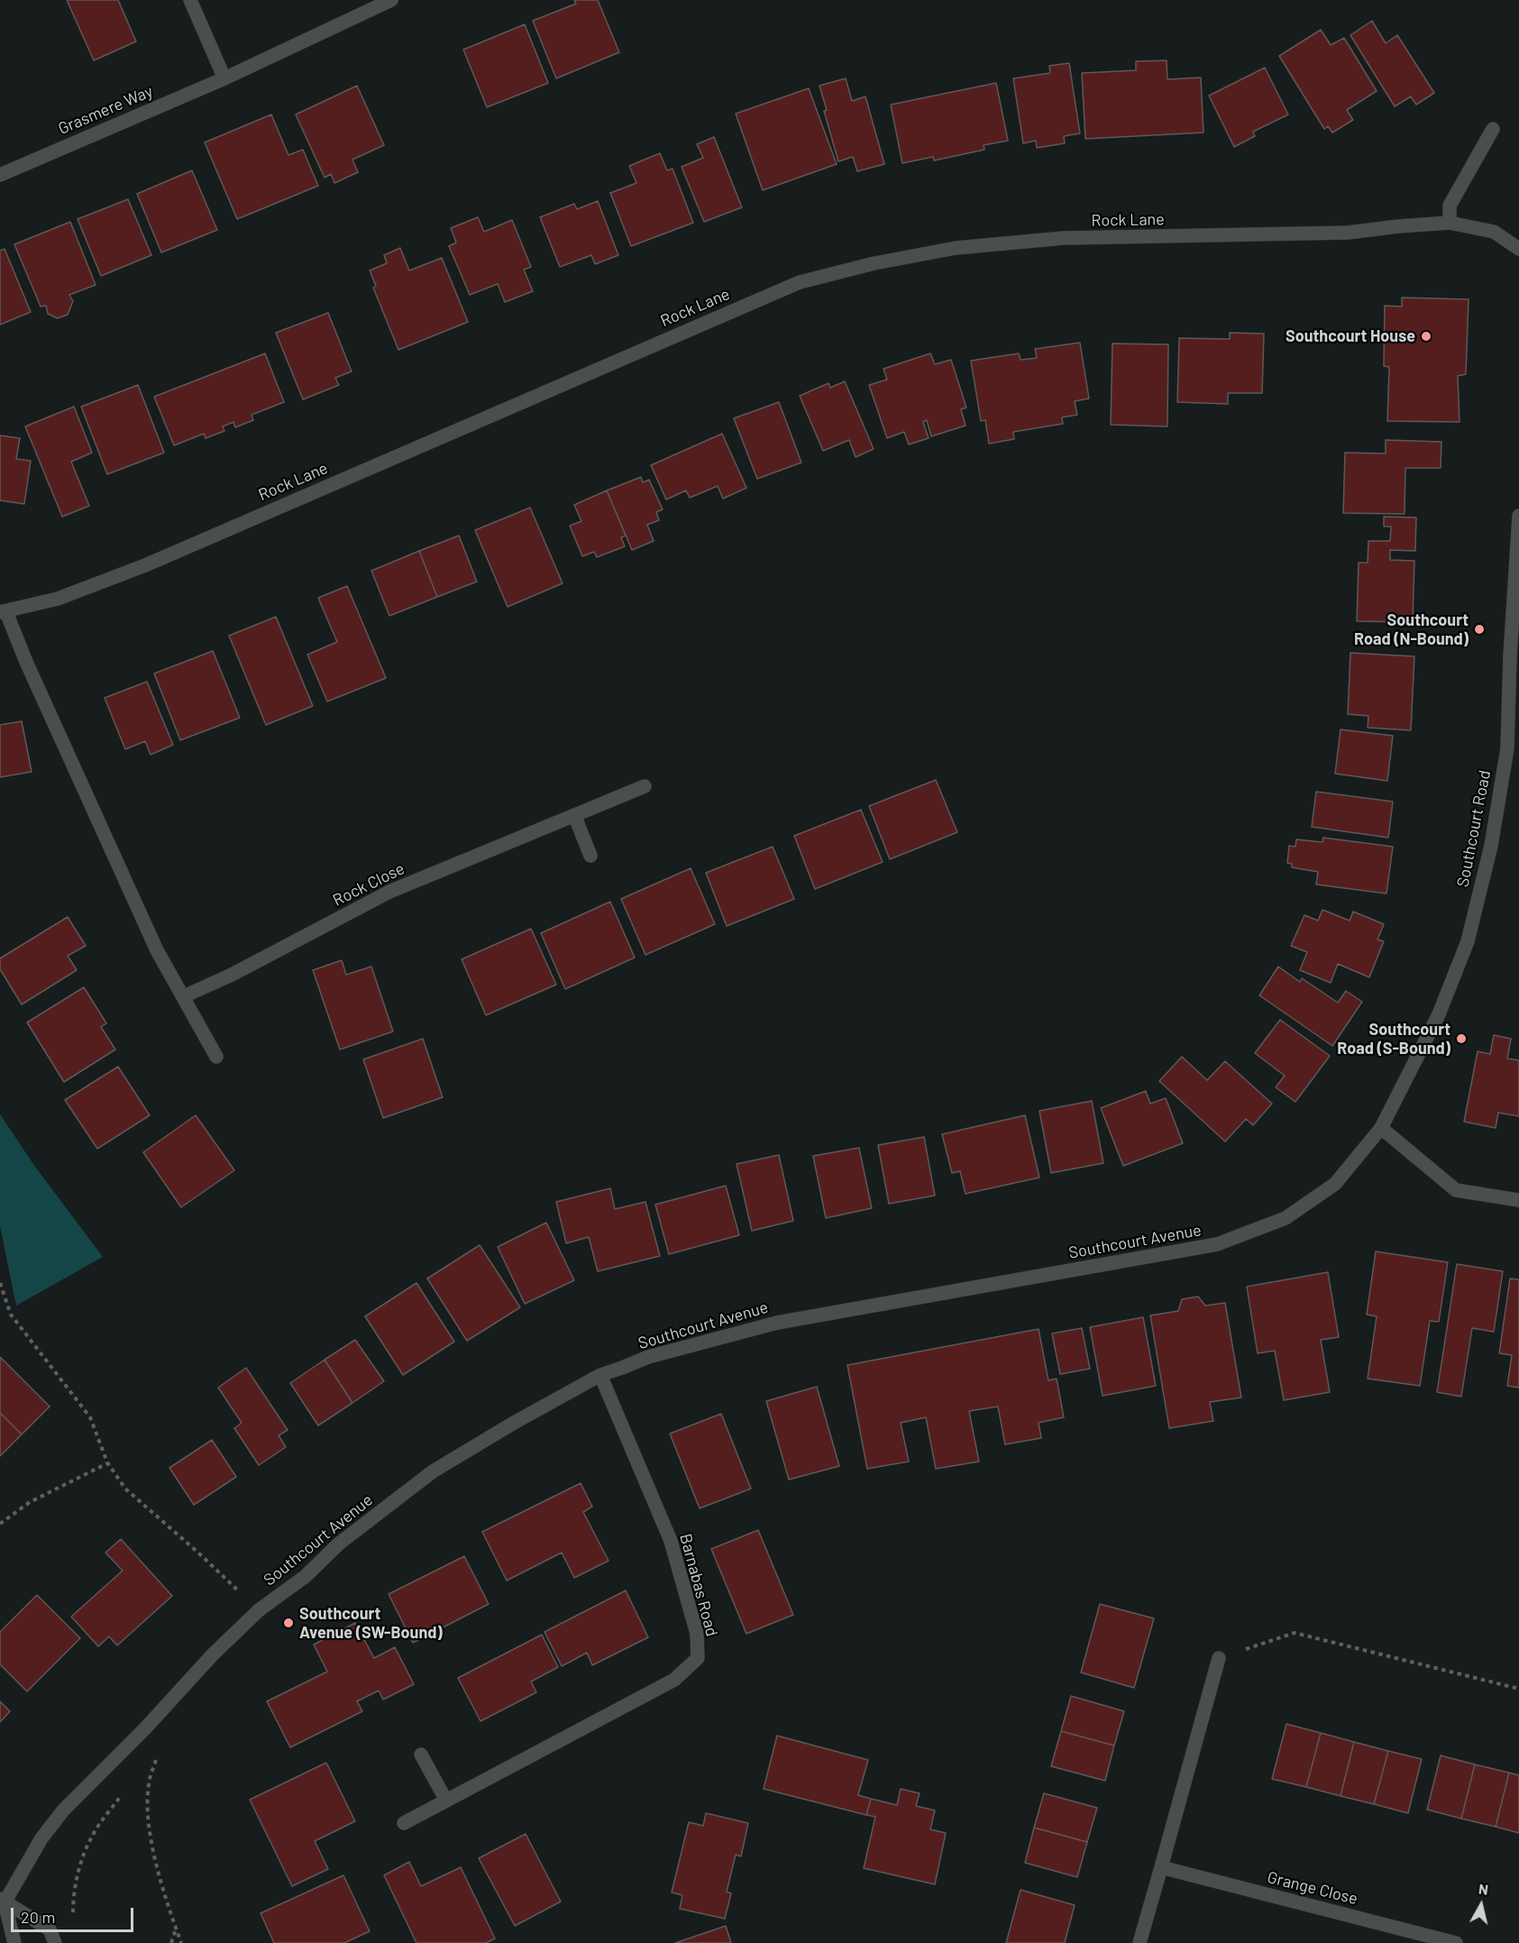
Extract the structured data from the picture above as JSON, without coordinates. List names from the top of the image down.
{
  "streets": {
    "street": [
      "Grasmere Way",
      "Rock Lane",
      "Southcourt Road",
      "Rock Close",
      "Southcourt Avenue",
      "Barnabas Road",
      "Grange Close"
    ]
  },
  "crossings": [
    ["Southcourt Road", "Southcourt Avenue"],
    ["Southcourt Avenue", "Barnabas Road"]
  ],
  "places": [
    "Southcourt House",
    "Southcourt Road (N-Bound)",
    "Southcourt Road (S-Bound)",
    "Southcourt Avenue (SW-Bound)"
  ],
  "scale_bar": "20 m",
  "north": "top"
}
